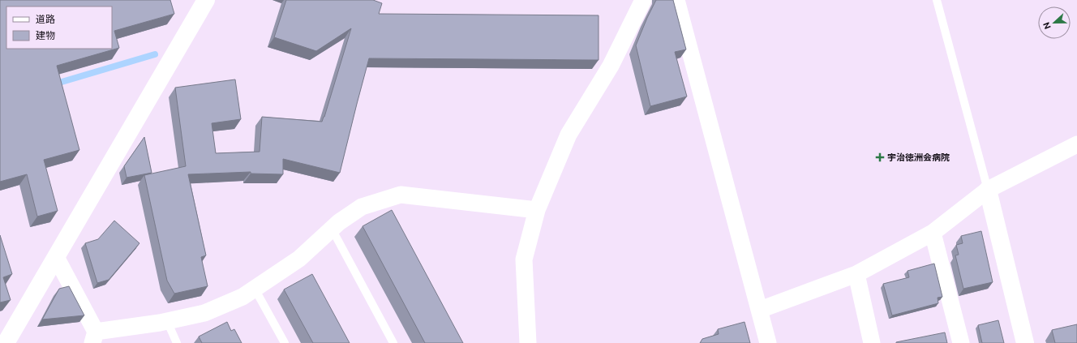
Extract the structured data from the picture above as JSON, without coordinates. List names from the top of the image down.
{
  "places": {
    "health": ["宇治徳洲会病院"]
  },
  "legend": ["道路", "建物"],
  "north": "left"
}
